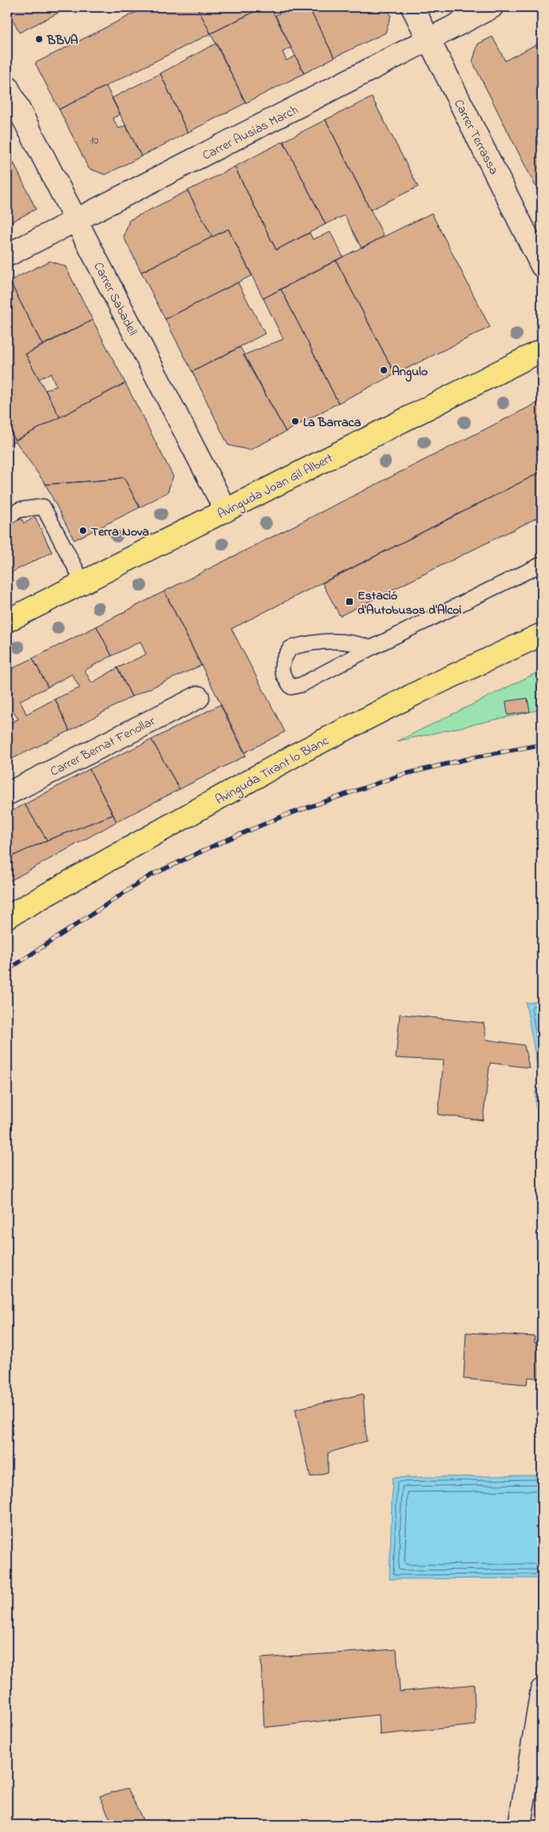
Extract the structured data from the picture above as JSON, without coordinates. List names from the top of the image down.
{
  "streets": {
    "main road": ["Avinguda Joan Gil Albert", "Avinguda Tirant lo Blanc"],
    "street": [
      "Carrer Ausiàs March",
      "Carrer Terrassa",
      "Carrer Sabadell",
      "Carrer Bernat Fenollar"
    ]
  },
  "crossings": [
    ["Carrer Ausiàs March", "Carrer Terrassa"],
    ["Carrer Ausiàs March", "Carrer Sabadell"],
    ["Carrer Sabadell", "Avinguda Joan Gil Albert"]
  ],
  "places": {
    "other": [
      "BBVA",
      "Angulo",
      "La Barraca",
      "Terra Nova"
    ],
    "transit": ["Estació d'Autobusos d'Alcoi"]
  },
  "house_numbers": ["10"]
}
